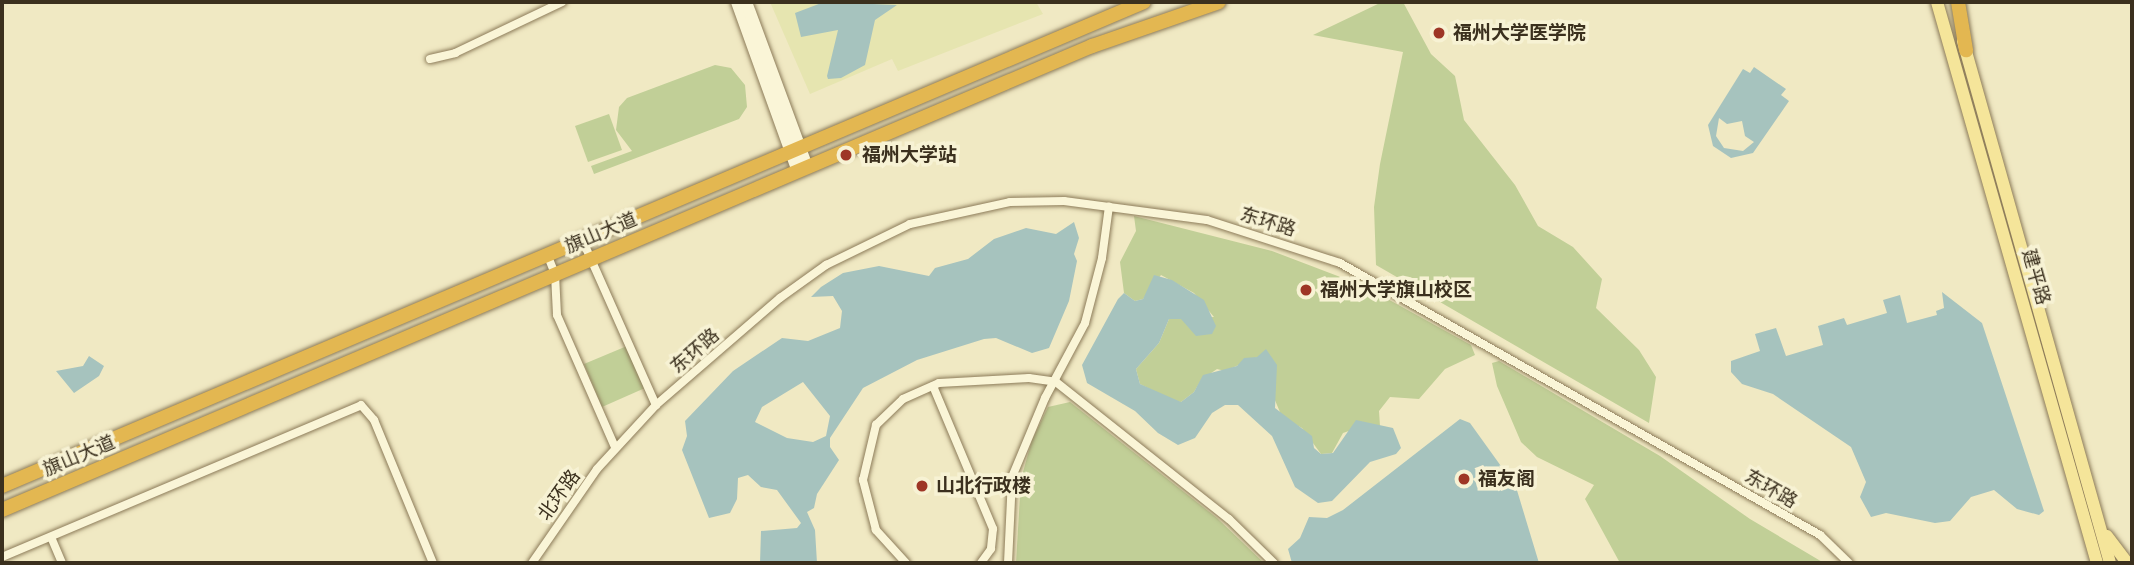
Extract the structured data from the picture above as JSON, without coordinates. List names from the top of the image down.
{
  "streets": {
    "highway": ["旗山大道"],
    "main road": ["建平路"],
    "street": ["东环路", "北环路"]
  },
  "crossings": [
    ["东环路", "北环路"]
  ],
  "places": [
    "福州大学医学院",
    "福州大学站",
    "福州大学旗山校区",
    "福友阁",
    "山北行政楼"
  ]
}
